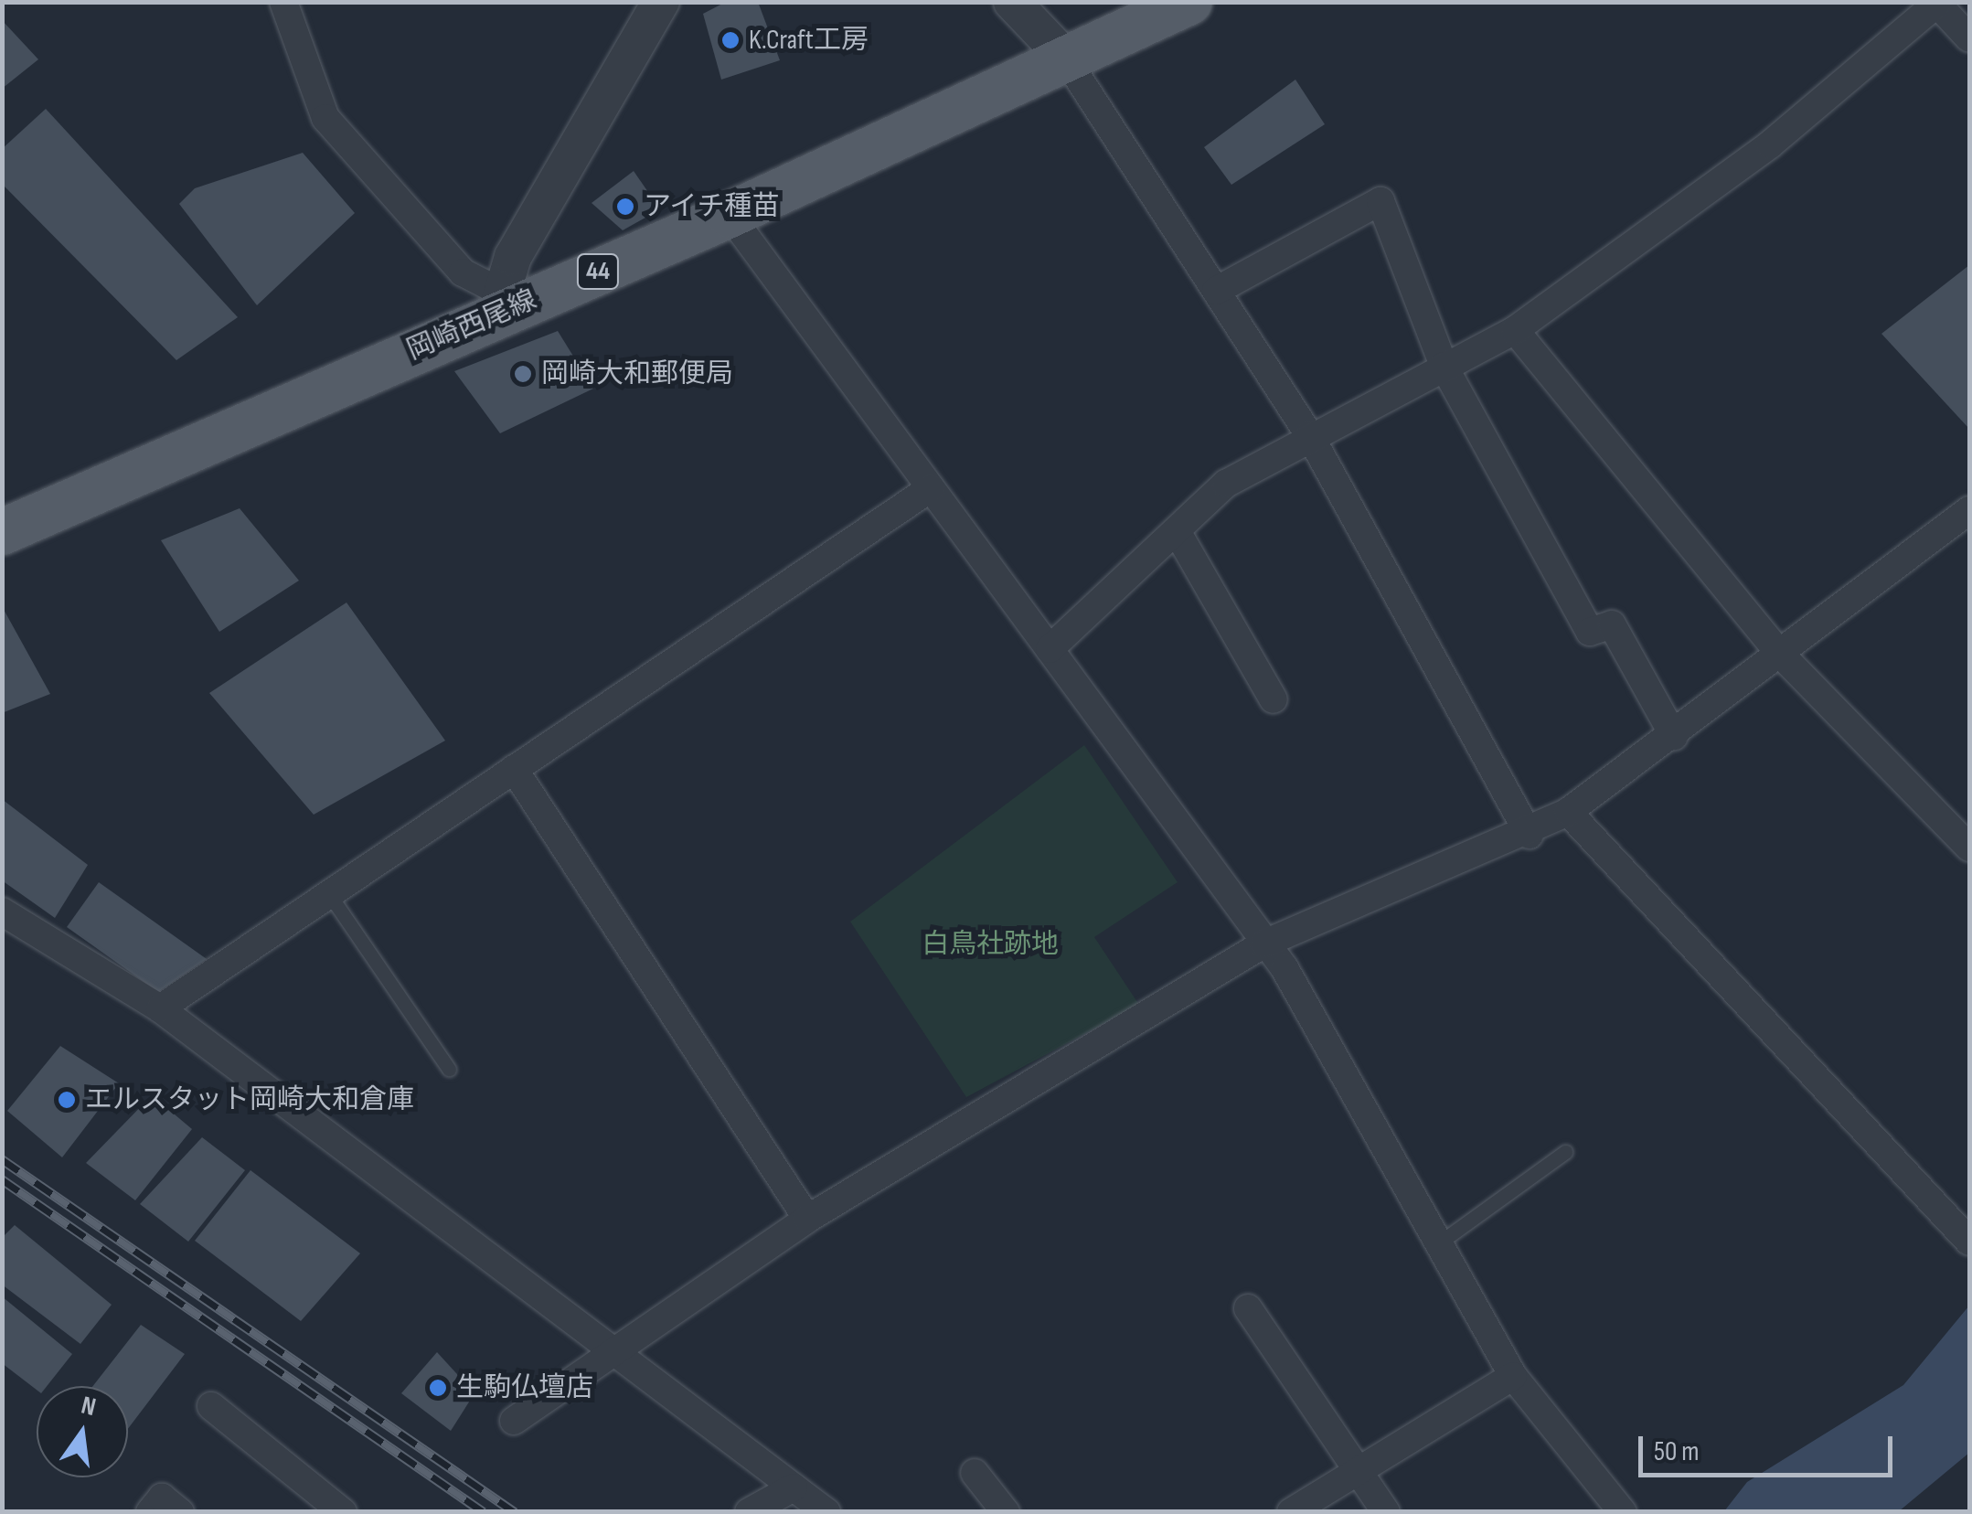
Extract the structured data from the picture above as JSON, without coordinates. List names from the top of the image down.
{
  "streets": {
    "main road": ["44", "岡崎西尾線"]
  },
  "parks": ["白鳥社跡地"],
  "places": [
    "K.Craft工房",
    "アイチ種苗",
    "岡崎大和郵便局",
    "エルスタット岡崎大和倉庫",
    "生駒仏壇店"
  ],
  "scale_bar": "50 m",
  "north": "top"
}
